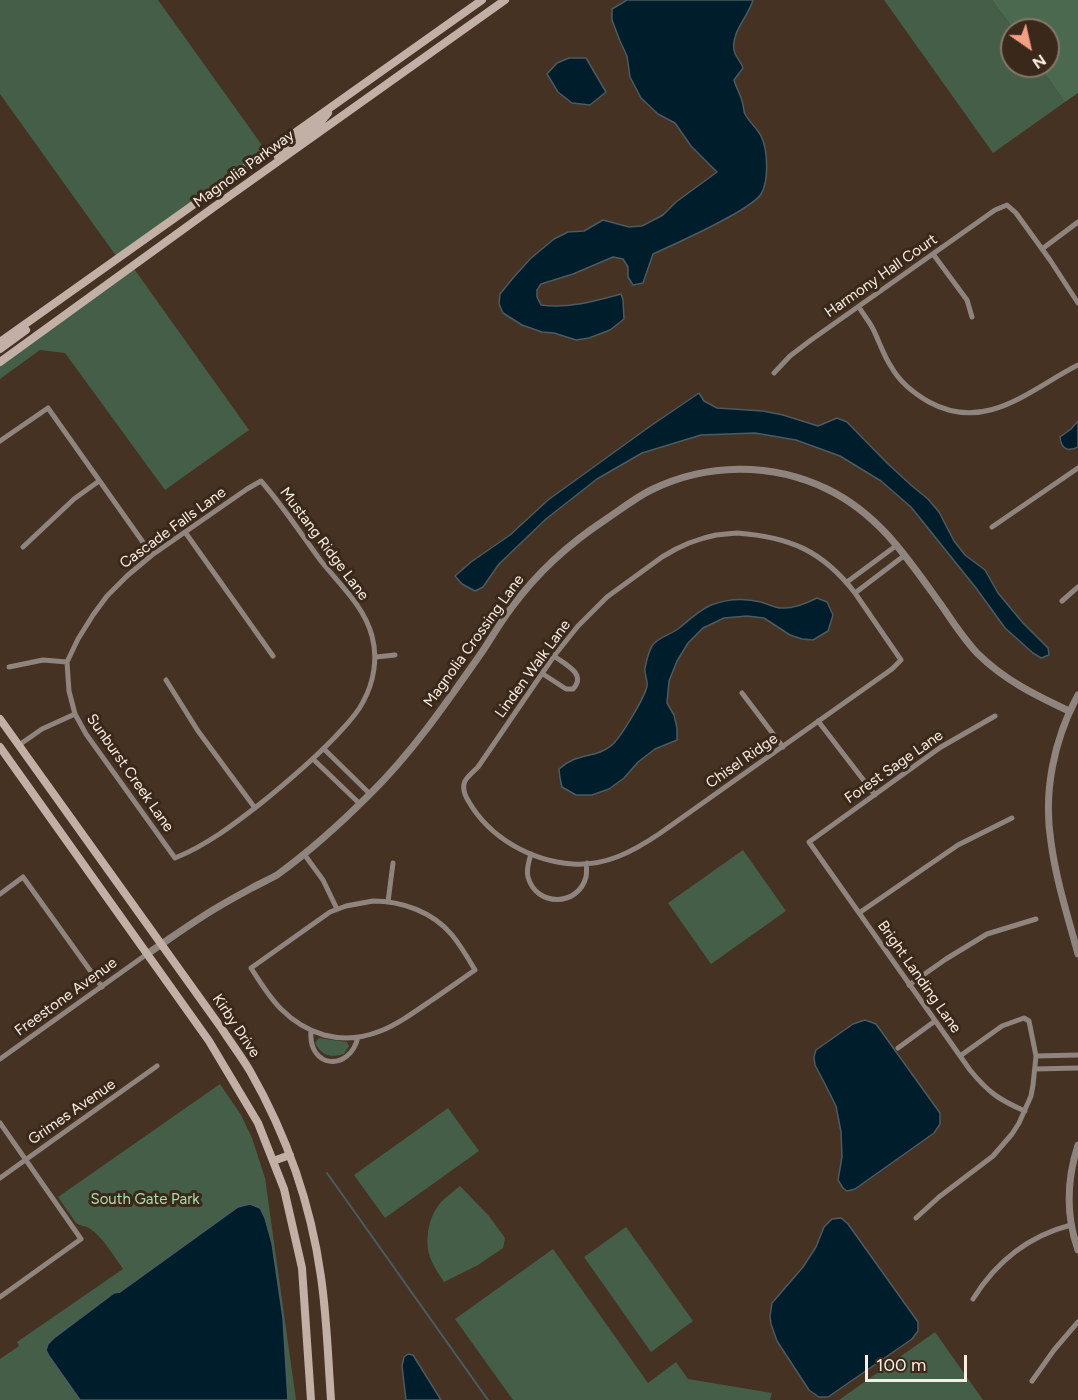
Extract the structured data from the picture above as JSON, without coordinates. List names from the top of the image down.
{
  "streets": {
    "main road": ["Magnolia Parkway", "Kirby Drive"],
    "street": [
      "Harmony Hall Court",
      "Cascade Falls Lane",
      "Mustang Ridge Lane",
      "Magnolia Crossing Lane",
      "Linden Walk Lane",
      "Chisel Ridge",
      "Forest Sage Lane",
      "Sunburst Creek Lane",
      "Bright Landing Lane",
      "Freestone Avenue",
      "Grimes Avenue"
    ]
  },
  "crossings": [
    ["Cascade Falls Lane", "Mustang Ridge Lane"],
    ["Cascade Falls Lane", "Sunburst Creek Lane"],
    ["Magnolia Crossing Lane", "Freestone Avenue"],
    ["Magnolia Crossing Lane", "Kirby Drive"],
    ["Linden Walk Lane", "Chisel Ridge"],
    ["Forest Sage Lane", "Bright Landing Lane"],
    ["Freestone Avenue", "Kirby Drive"]
  ],
  "parks": ["South Gate Park"],
  "scale_bar": "100 m",
  "north": "bottom right"
}
